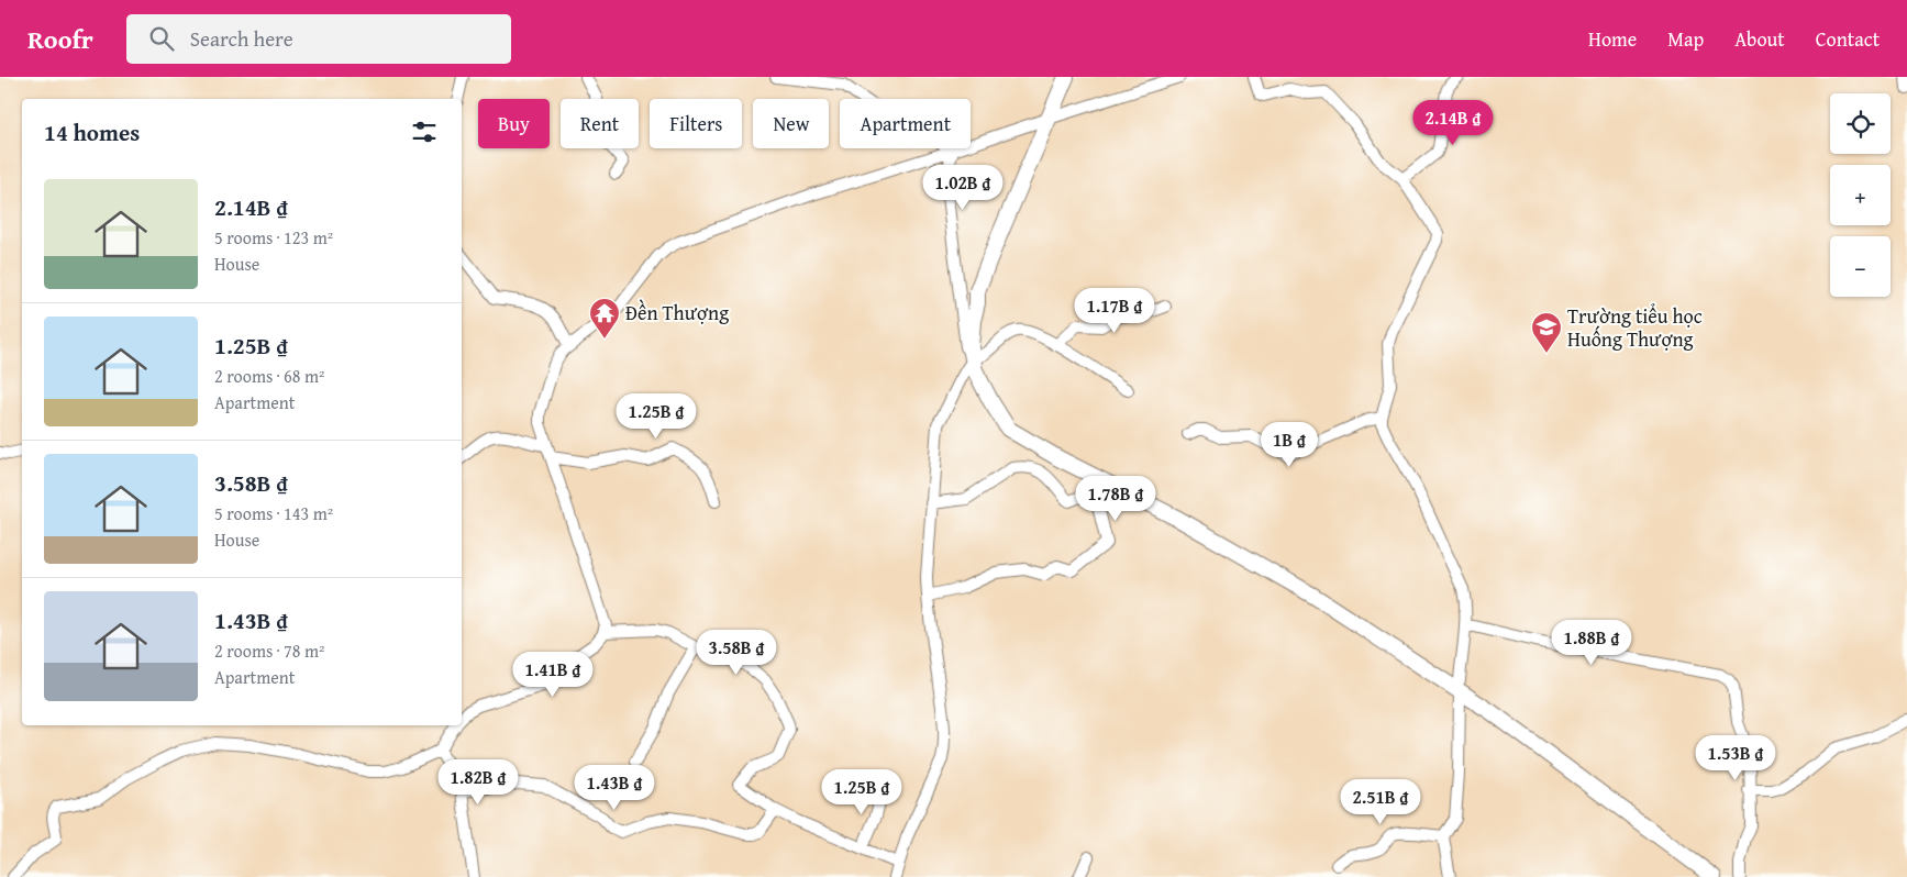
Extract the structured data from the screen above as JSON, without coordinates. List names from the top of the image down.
{
  "places": {
    "temple": ["Đền Thượng"],
    "school or university": ["Trường tiểu học Huống Thượng"]
  },
  "page": {
    "header": "Roofr",
    "search": "Search here",
    "nav": [
      "Home",
      "Map",
      "About",
      "Contact"
    ],
    "map_buttons": ["+", "−"],
    "chip": [
      "Buy",
      "Rent",
      "Filters",
      "New",
      "Apartment"
    ],
    "heading": "14 homes",
    "price": [
      "2.14B ₫",
      "1.02B ₫",
      "1.17B ₫",
      "1.25B ₫",
      "1B ₫",
      "1.78B ₫",
      "1.88B ₫",
      "3.58B ₫",
      "1.41B ₫",
      "1.53B ₫",
      "1.82B ₫",
      "1.43B ₫",
      "1.25B ₫",
      "2.51B ₫"
    ],
    "list": [
      {
        "name": "2.14B ₫",
        "note": "5 rooms · 123 m² · House"
      },
      {
        "name": "1.25B ₫",
        "note": "2 rooms · 68 m² · Apartment"
      },
      {
        "name": "3.58B ₫",
        "note": "5 rooms · 143 m² · House"
      },
      {
        "name": "1.43B ₫",
        "note": "2 rooms · 78 m² · Apartment"
      }
    ]
  }
}
